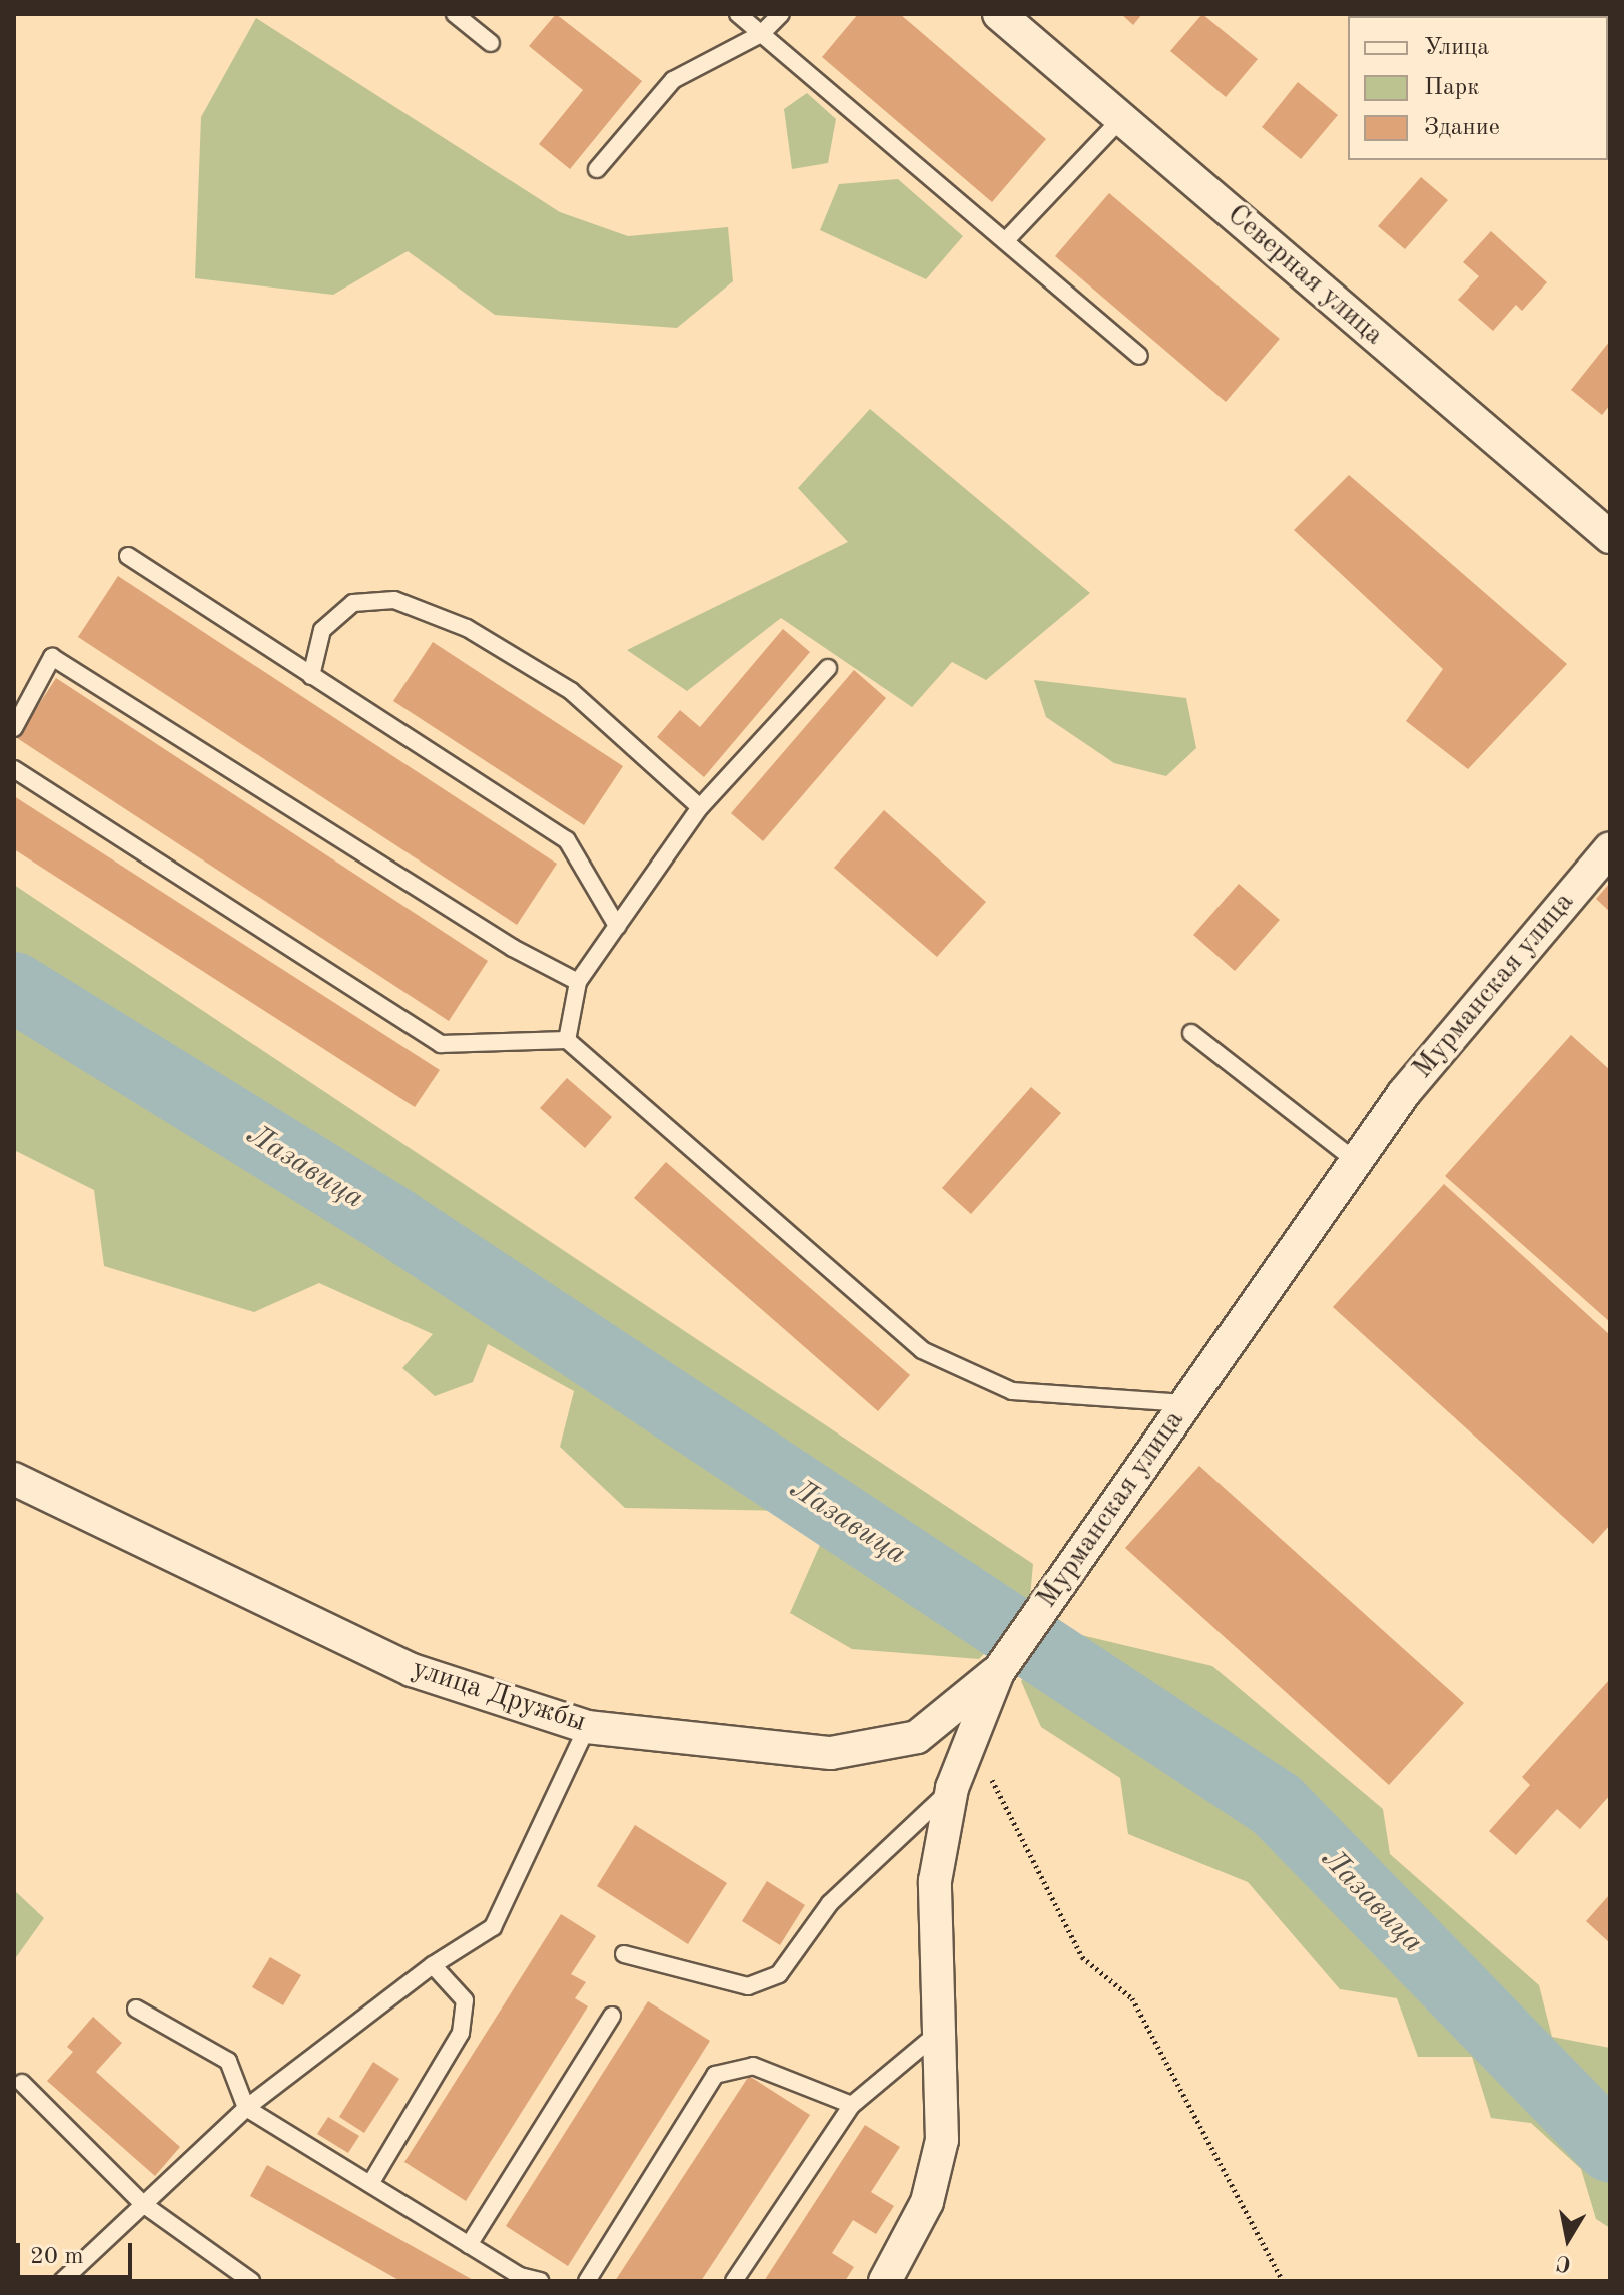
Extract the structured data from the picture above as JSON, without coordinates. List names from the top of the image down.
{
  "streets": {
    "street": ["Северная улица", "Мурманская улица", "улица Дружбы"]
  },
  "crossings": [
    ["Мурманская улица", "улица Дружбы"]
  ],
  "water": ["Лазавица"],
  "legend": ["Улица", "Парк", "Здание"],
  "scale_bar": "20 m",
  "north": "bottom"
}
